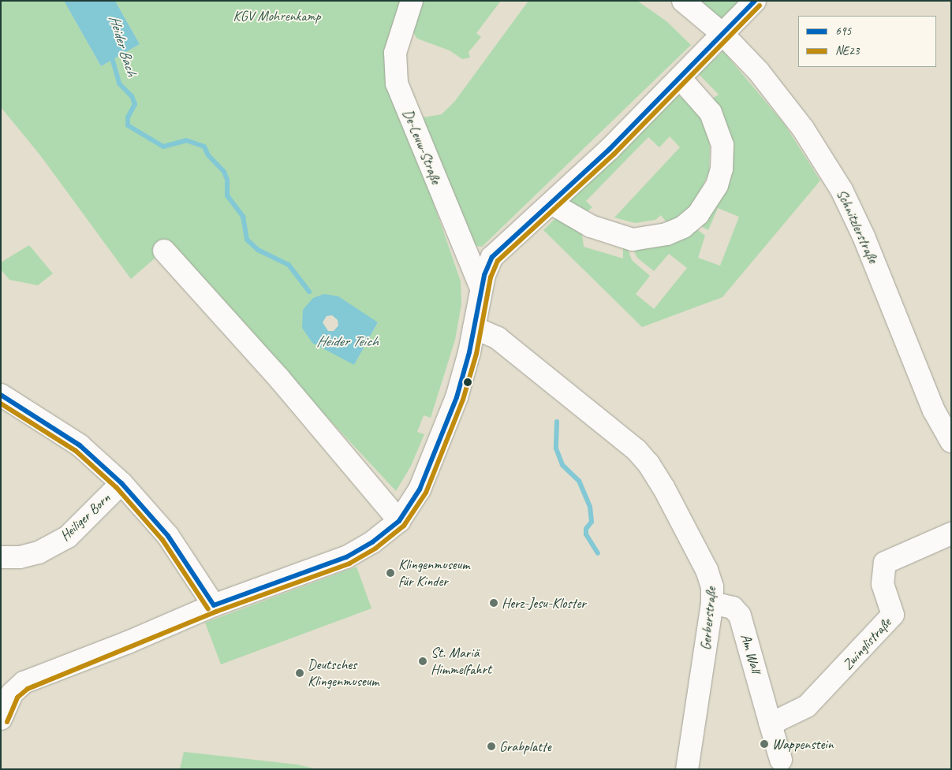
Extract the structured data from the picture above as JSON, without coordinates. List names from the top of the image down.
{
  "streets": {
    "street": [
      "De-Leuw-Straße",
      "Schnitzlerstraße",
      "Heiliger Born",
      "Gerberstraße",
      "Zwinglistraße",
      "Am Wall"
    ]
  },
  "crossings": [
    ["Gerberstraße", "Am Wall"],
    ["Zwinglistraße", "Am Wall"]
  ],
  "water": ["Heider Bach", "Heider Teich"],
  "parks": ["KGV Mohrenkamp"],
  "places": [
    "Klingenmuseum für Kinder",
    "Herz-Jesu-Kloster",
    "St. Mariä Himmelfahrt",
    "Deutsches Klingenmuseum",
    "Wappenstein",
    "Grabplatte"
  ],
  "lines": ["transit line 695", "transit line NE23"],
  "legend": ["695", "NE23"]
}
